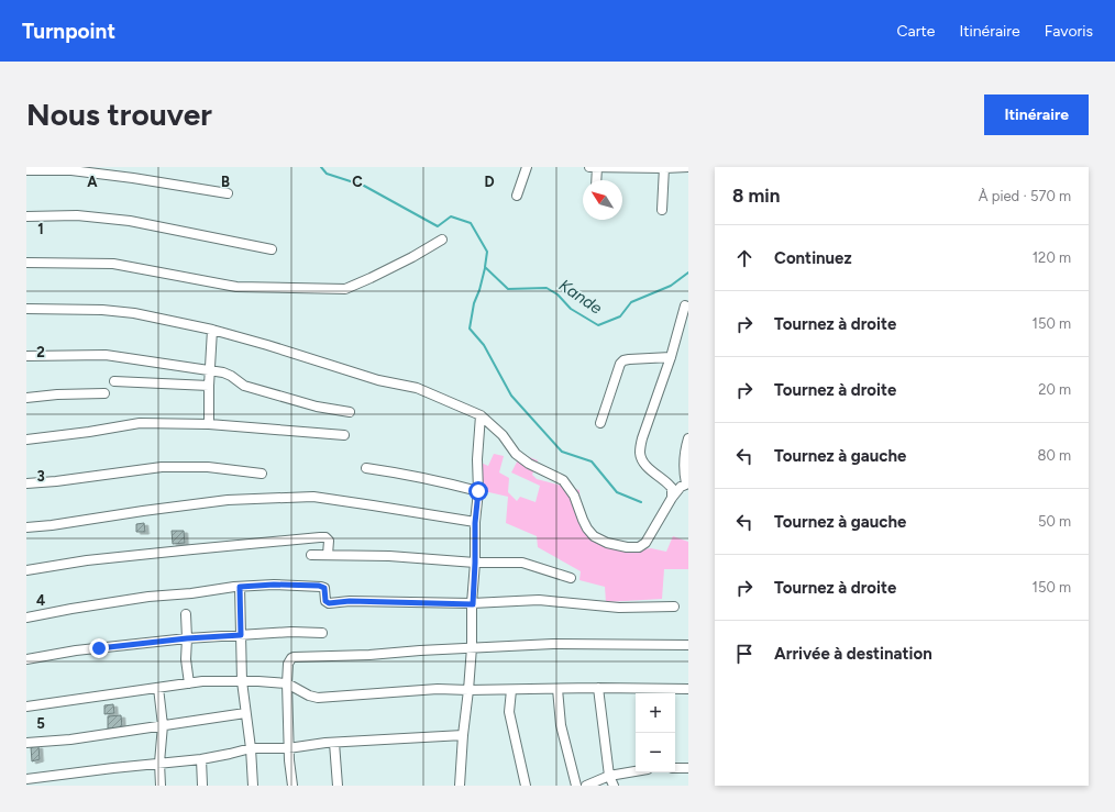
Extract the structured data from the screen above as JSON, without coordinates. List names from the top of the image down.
{
  "water": ["Kande"],
  "north": "top left",
  "page": {
    "header": "Turnpoint",
    "nav": ["Carte", "Itinéraire", "Favoris"],
    "buttons": "Itinéraire",
    "title": "Nous trouver",
    "heading": ["8 min", "À pied · 570 m"],
    "list": [
      ["Continuez", "120 m"],
      ["Tournez à droite", "150 m"],
      ["Tournez à droite", "20 m"],
      ["Tournez à gauche", "80 m"],
      ["Tournez à gauche", "50 m"],
      ["Tournez à droite", "150 m"],
      "Arrivée à destination"
    ],
    "map_buttons": ["+", "−"]
  },
  "grid": {
    "columns": [
      "A",
      "B",
      "C",
      "D"
    ],
    "rows": [
      "1",
      "2",
      "3",
      "4",
      "5"
    ]
  }
}
